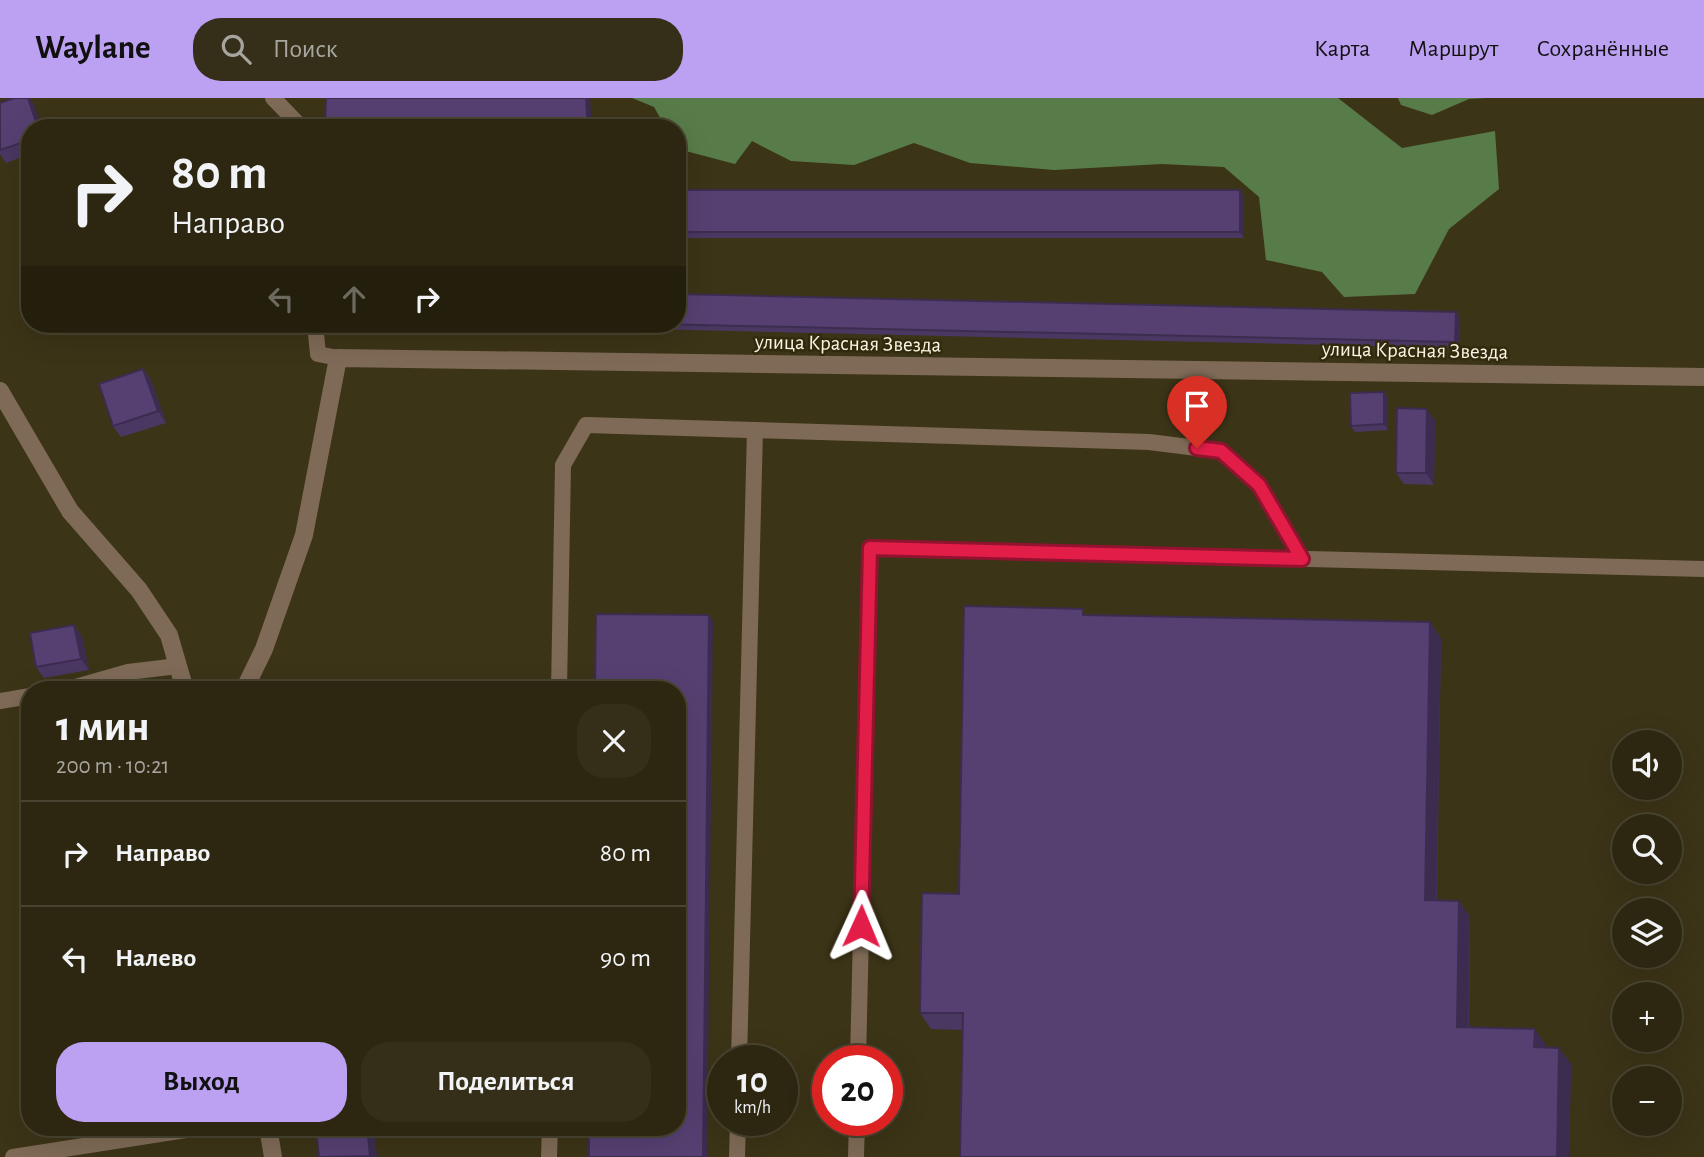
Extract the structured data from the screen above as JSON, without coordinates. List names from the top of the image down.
{
  "streets": {
    "street": ["улица Красная Звезда"]
  },
  "page": {
    "header": "Waylane",
    "search": "Поиск",
    "nav": ["Карта", "Маршрут", "Сохранённые"],
    "turn": ["80 m", "Направо"],
    "heading": ["1 мин", "200 m · 10:21"],
    "map_buttons": ["+", "−"],
    "list": [
      {
        "name": "Направо",
        "value": "80 m"
      },
      {
        "name": "Налево",
        "value": "90 m"
      }
    ],
    "buttons": ["Выход", "Поделиться"],
    "speed": "10 km/h",
    "limit": "20"
  }
}
